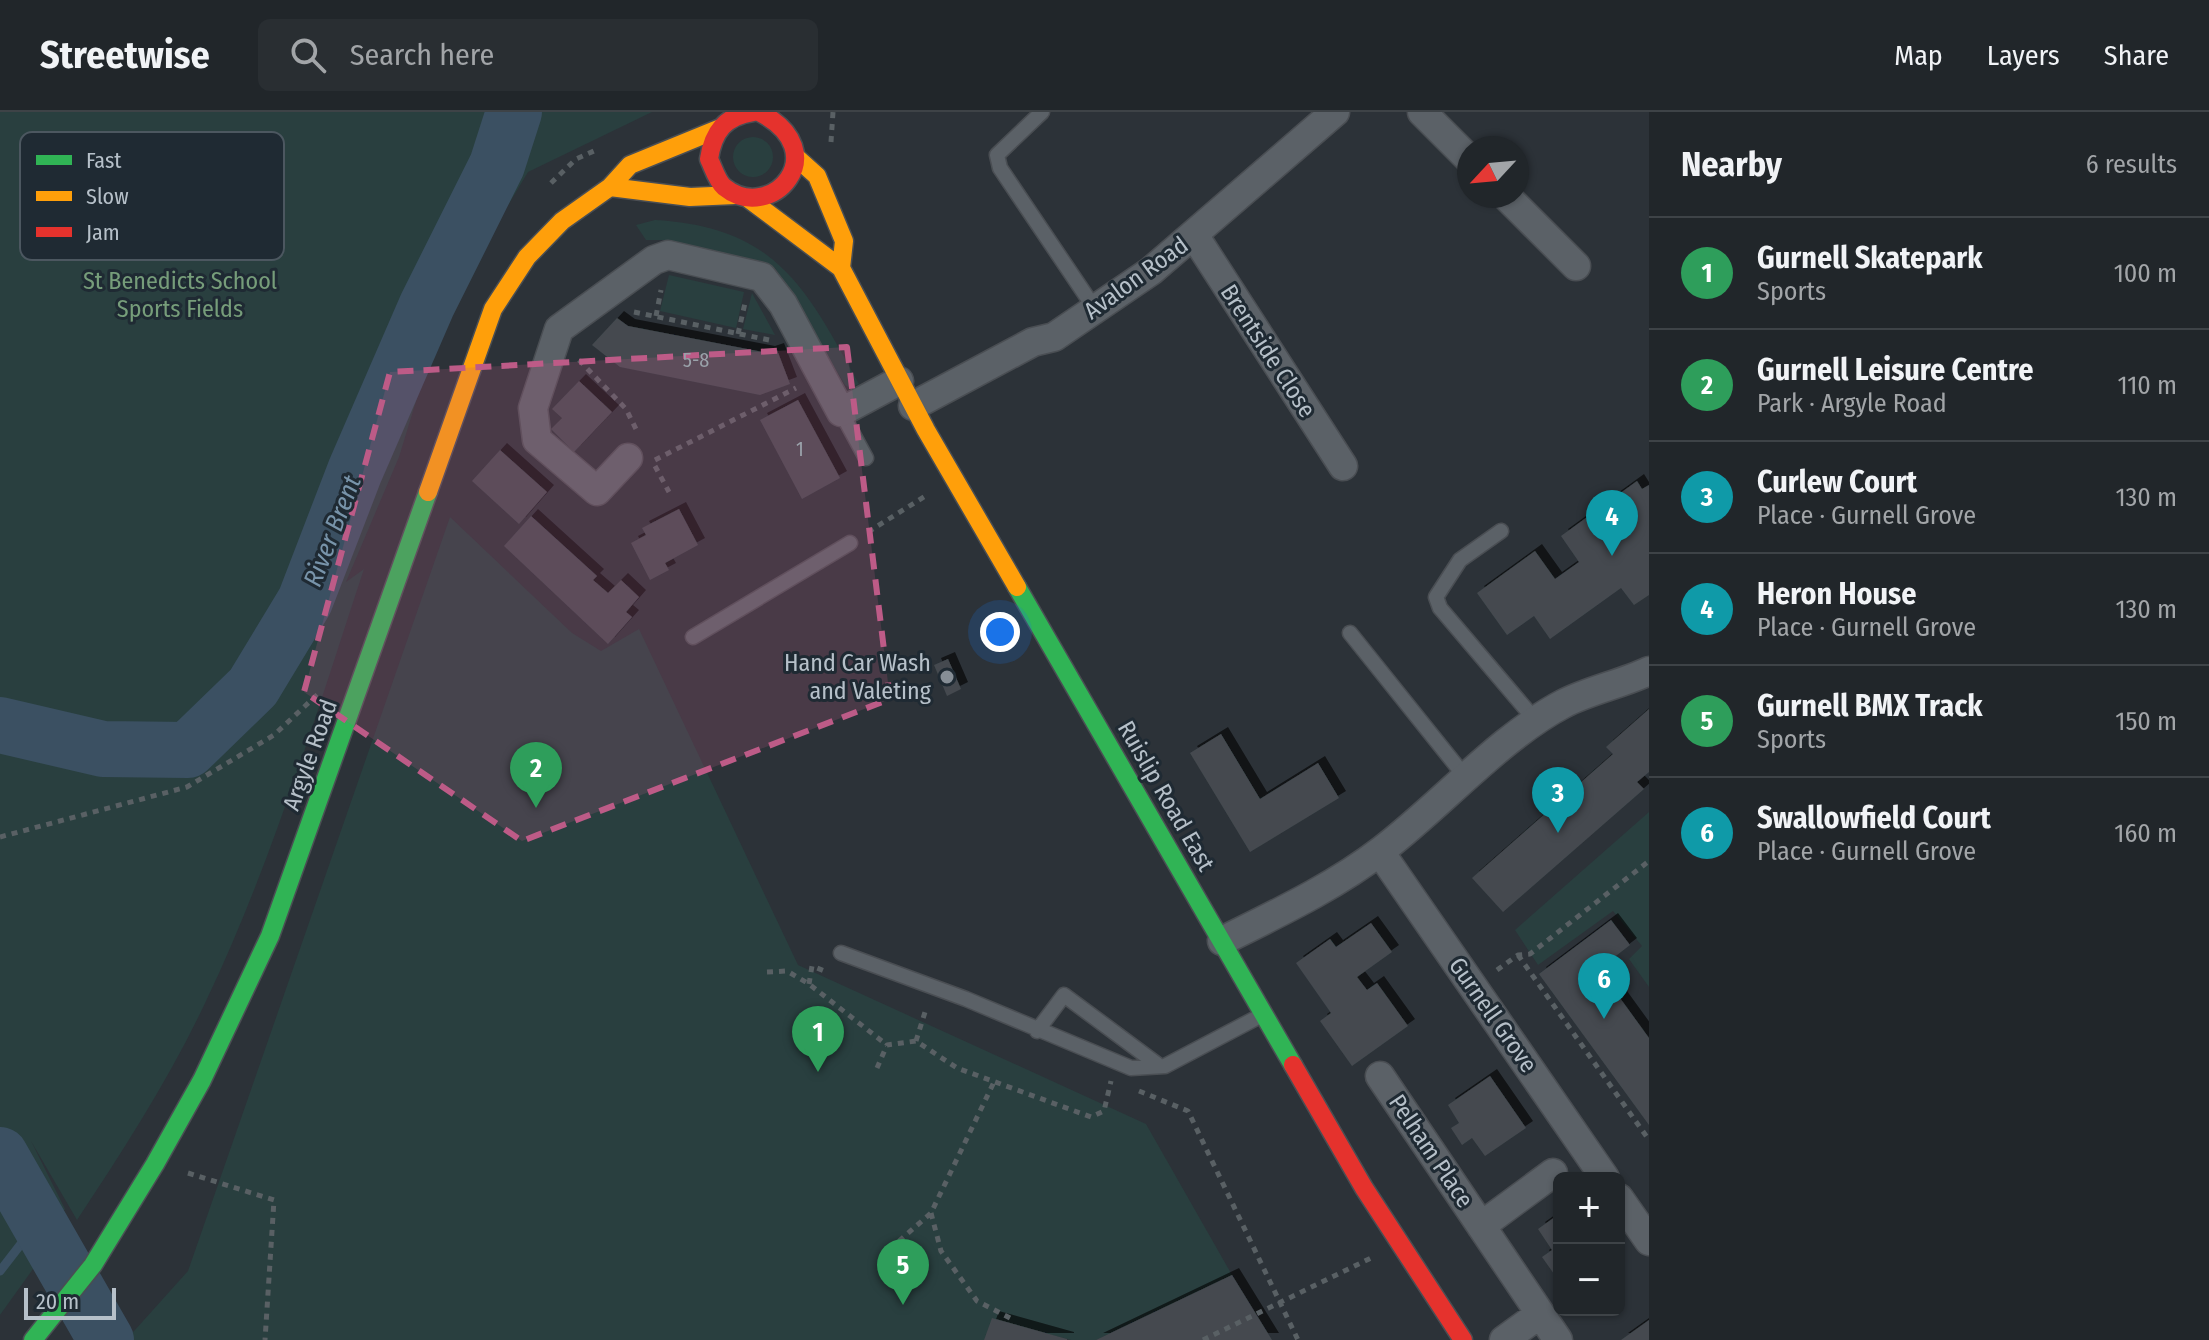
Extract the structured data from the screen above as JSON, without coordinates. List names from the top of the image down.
{
  "streets": {
    "main road": ["Argyle Road", "Ruislip Road East"],
    "street": [
      "Avalon Road",
      "Brentside Close",
      "Gurnell Grove",
      "Pelham Place"
    ]
  },
  "crossings": [
    ["Avalon Road", "Brentside Close"],
    ["Avalon Road", "Ruislip Road East"],
    ["Argyle Road", "Ruislip Road East"]
  ],
  "water": ["River Brent"],
  "parks": ["St Benedicts School Sports Fields"],
  "places": ["Hand Car Wash and Valeting"],
  "house_numbers": ["5-8", "1"],
  "legend": ["Fast", "Slow", "Jam"],
  "scale_bar": "20 m",
  "north": "bottom left",
  "page": {
    "header": "Streetwise",
    "search": "Search here",
    "nav": ["Map", "Layers", "Share"],
    "heading": ["Nearby", "6 results"],
    "list": [
      {
        "mark": "1",
        "name": "Gurnell Skatepark",
        "note": "Sports",
        "value": "100 m"
      },
      {
        "mark": "2",
        "name": "Gurnell Leisure Centre",
        "note": "Park · Argyle Road",
        "value": "110 m"
      },
      {
        "mark": "3",
        "name": "Curlew Court",
        "note": "Place · Gurnell Grove",
        "value": "130 m"
      },
      {
        "mark": "4",
        "name": "Heron House",
        "note": "Place · Gurnell Grove",
        "value": "130 m"
      },
      {
        "mark": "5",
        "name": "Gurnell BMX Track",
        "note": "Sports",
        "value": "150 m"
      },
      {
        "mark": "6",
        "name": "Swallowfield Court",
        "note": "Place · Gurnell Grove",
        "value": "160 m"
      }
    ],
    "pins": [
      "4",
      "2",
      "3",
      "6",
      "1",
      "5"
    ],
    "map_buttons": ["+", "−"],
    "scale": "20 m"
  }
}
